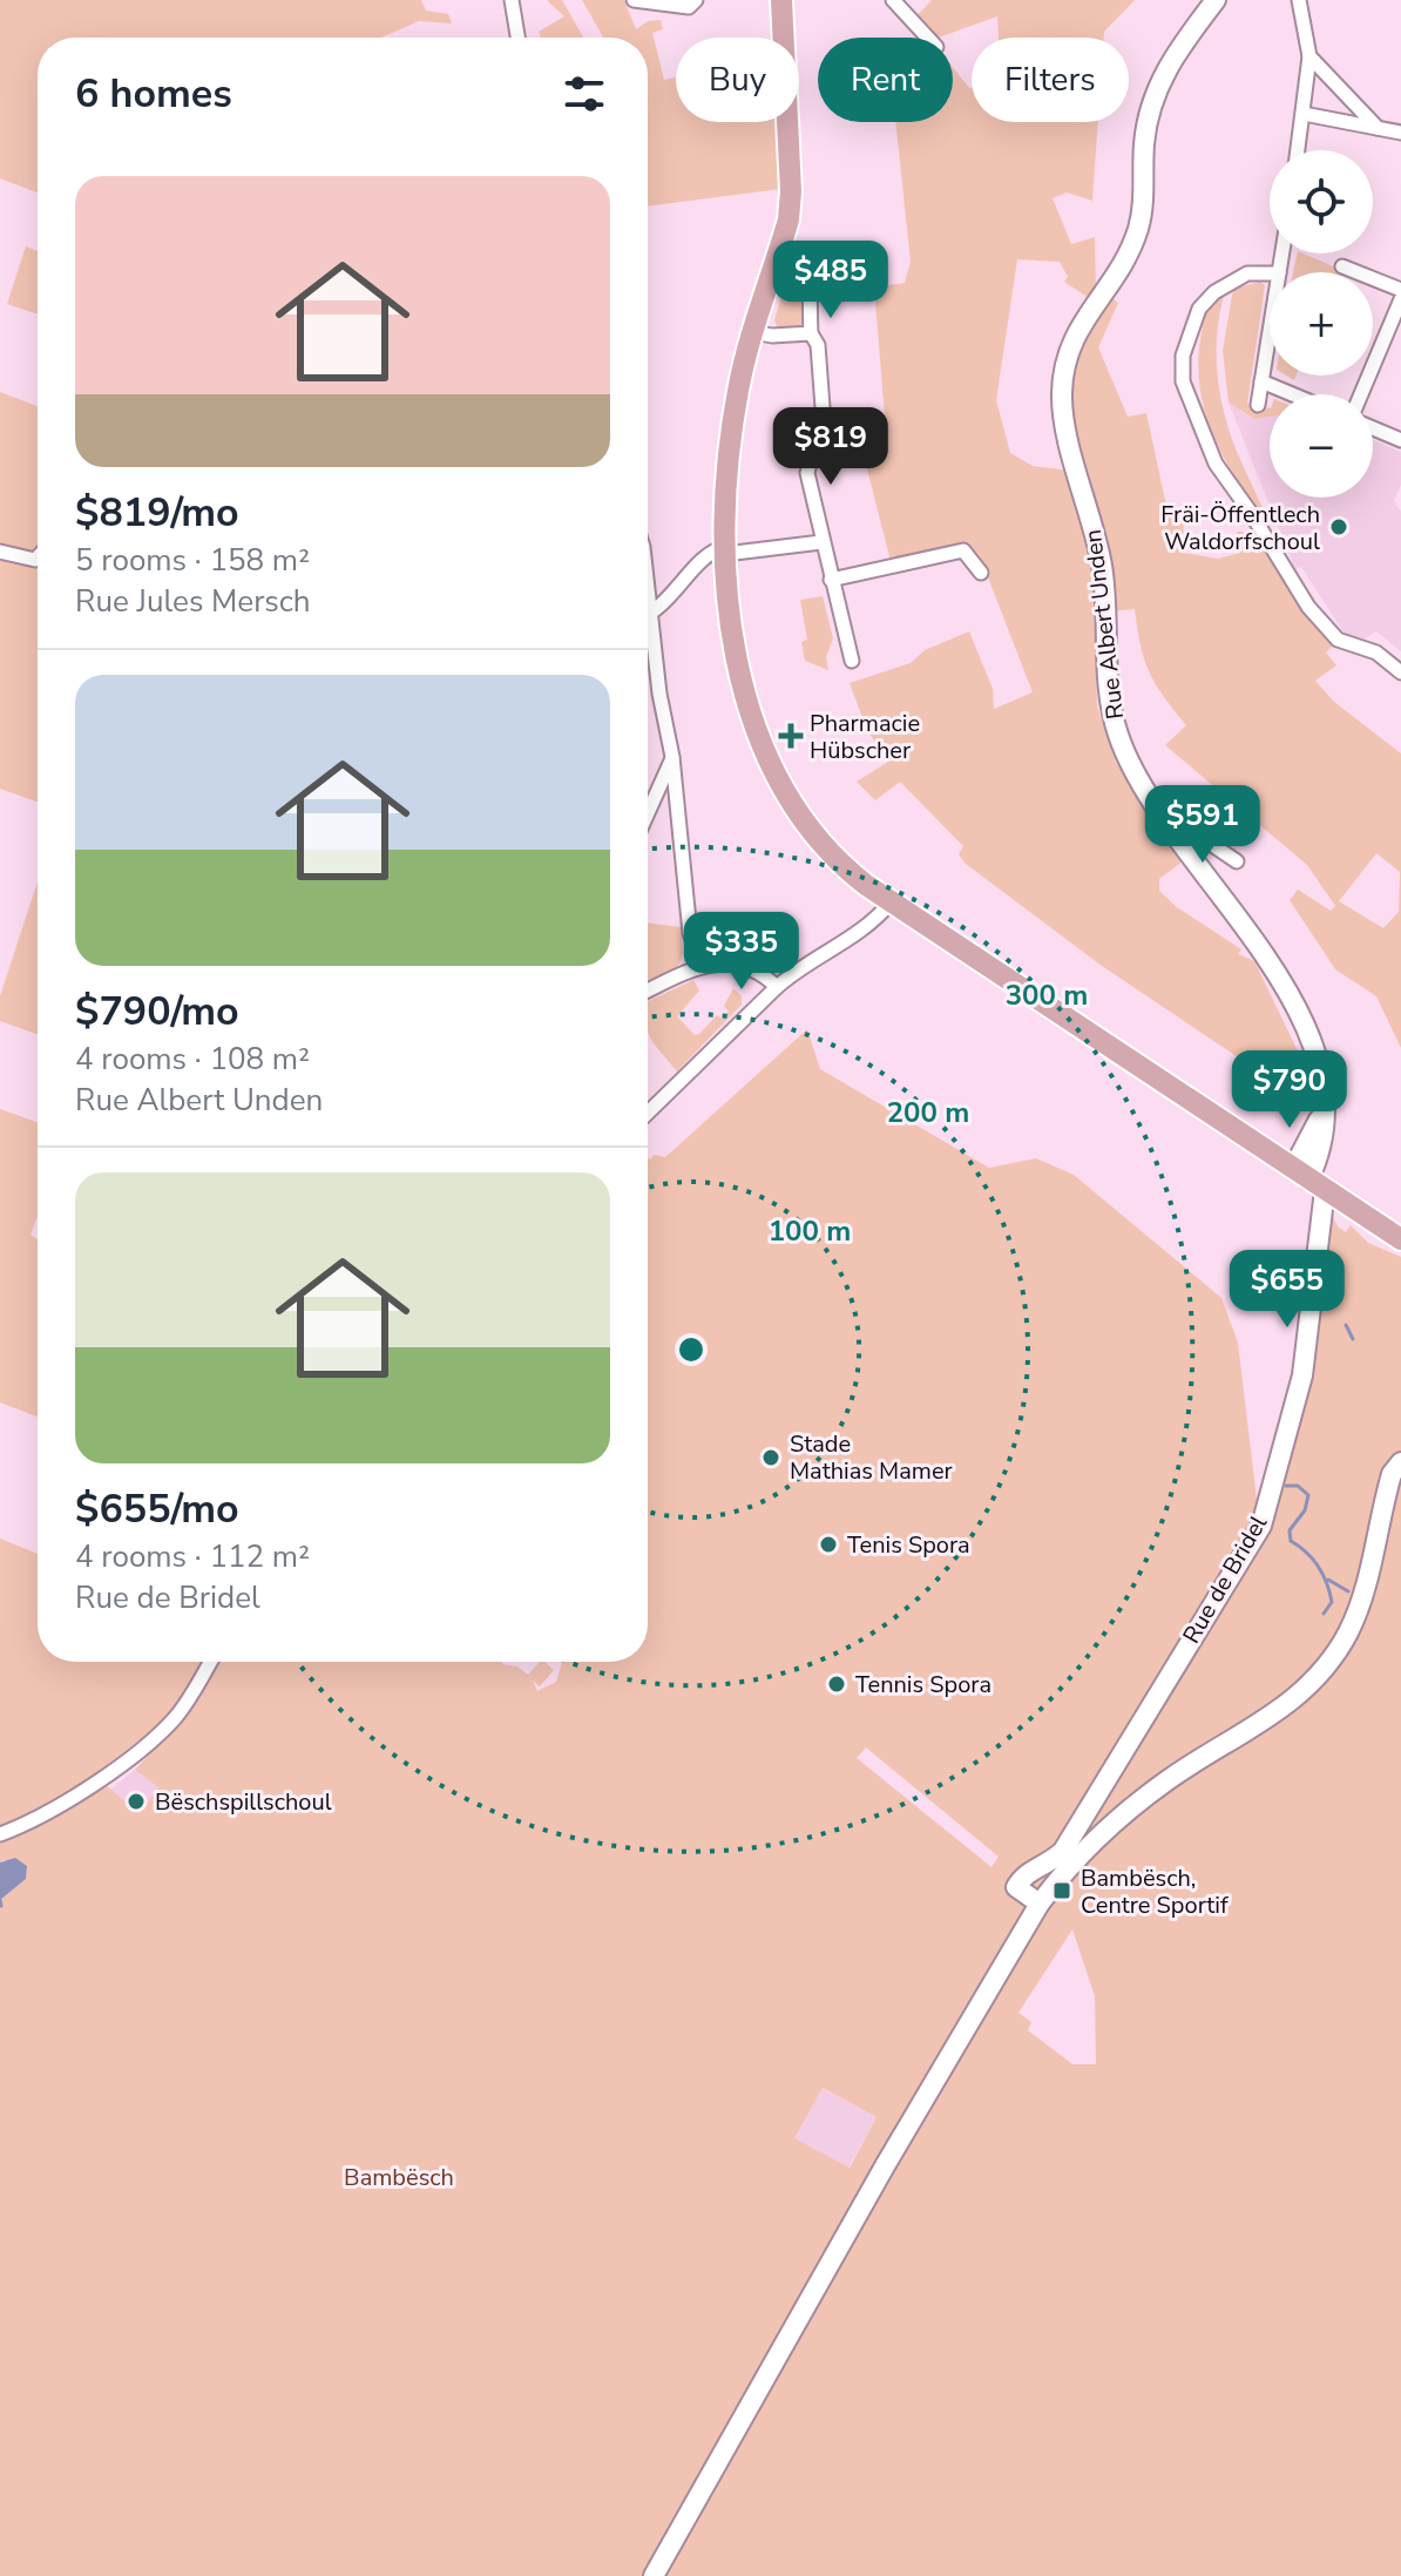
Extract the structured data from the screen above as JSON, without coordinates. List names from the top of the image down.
{
  "streets": {
    "main road": ["Rue Albert Unden", "Rue de Bridel"]
  },
  "crossings": [
    ["Rue Albert Unden", "Rue de Bridel"]
  ],
  "parks": ["Bambësch"],
  "places": {
    "other": [
      "Fräi-Öffentlech Waldorfschoul",
      "Stade Mathias Mamer",
      "Tenis Spora",
      "Tennis Spora",
      "Bëschspillschoul"
    ],
    "health": ["Pharmacie Hübscher"],
    "transit": ["Bambësch, Centre Sportif"]
  },
  "page": {
    "chip": ["Buy", "Rent", "Filters"],
    "heading": "6 homes",
    "map_buttons": ["+", "−"],
    "list": [
      {
        "name": "$819/mo",
        "note": "5 rooms · 158 m² · Rue Jules Mersch"
      },
      {
        "name": "$790/mo",
        "note": "4 rooms · 108 m² · Rue Albert Unden"
      },
      {
        "name": "$655/mo",
        "note": "4 rooms · 112 m² · Rue de Bridel"
      }
    ],
    "price": [
      "$485",
      "$819",
      "$591",
      "$335",
      "$790",
      "$655"
    ]
  },
  "rings": ["300 m", "200 m", "100 m"]
}
